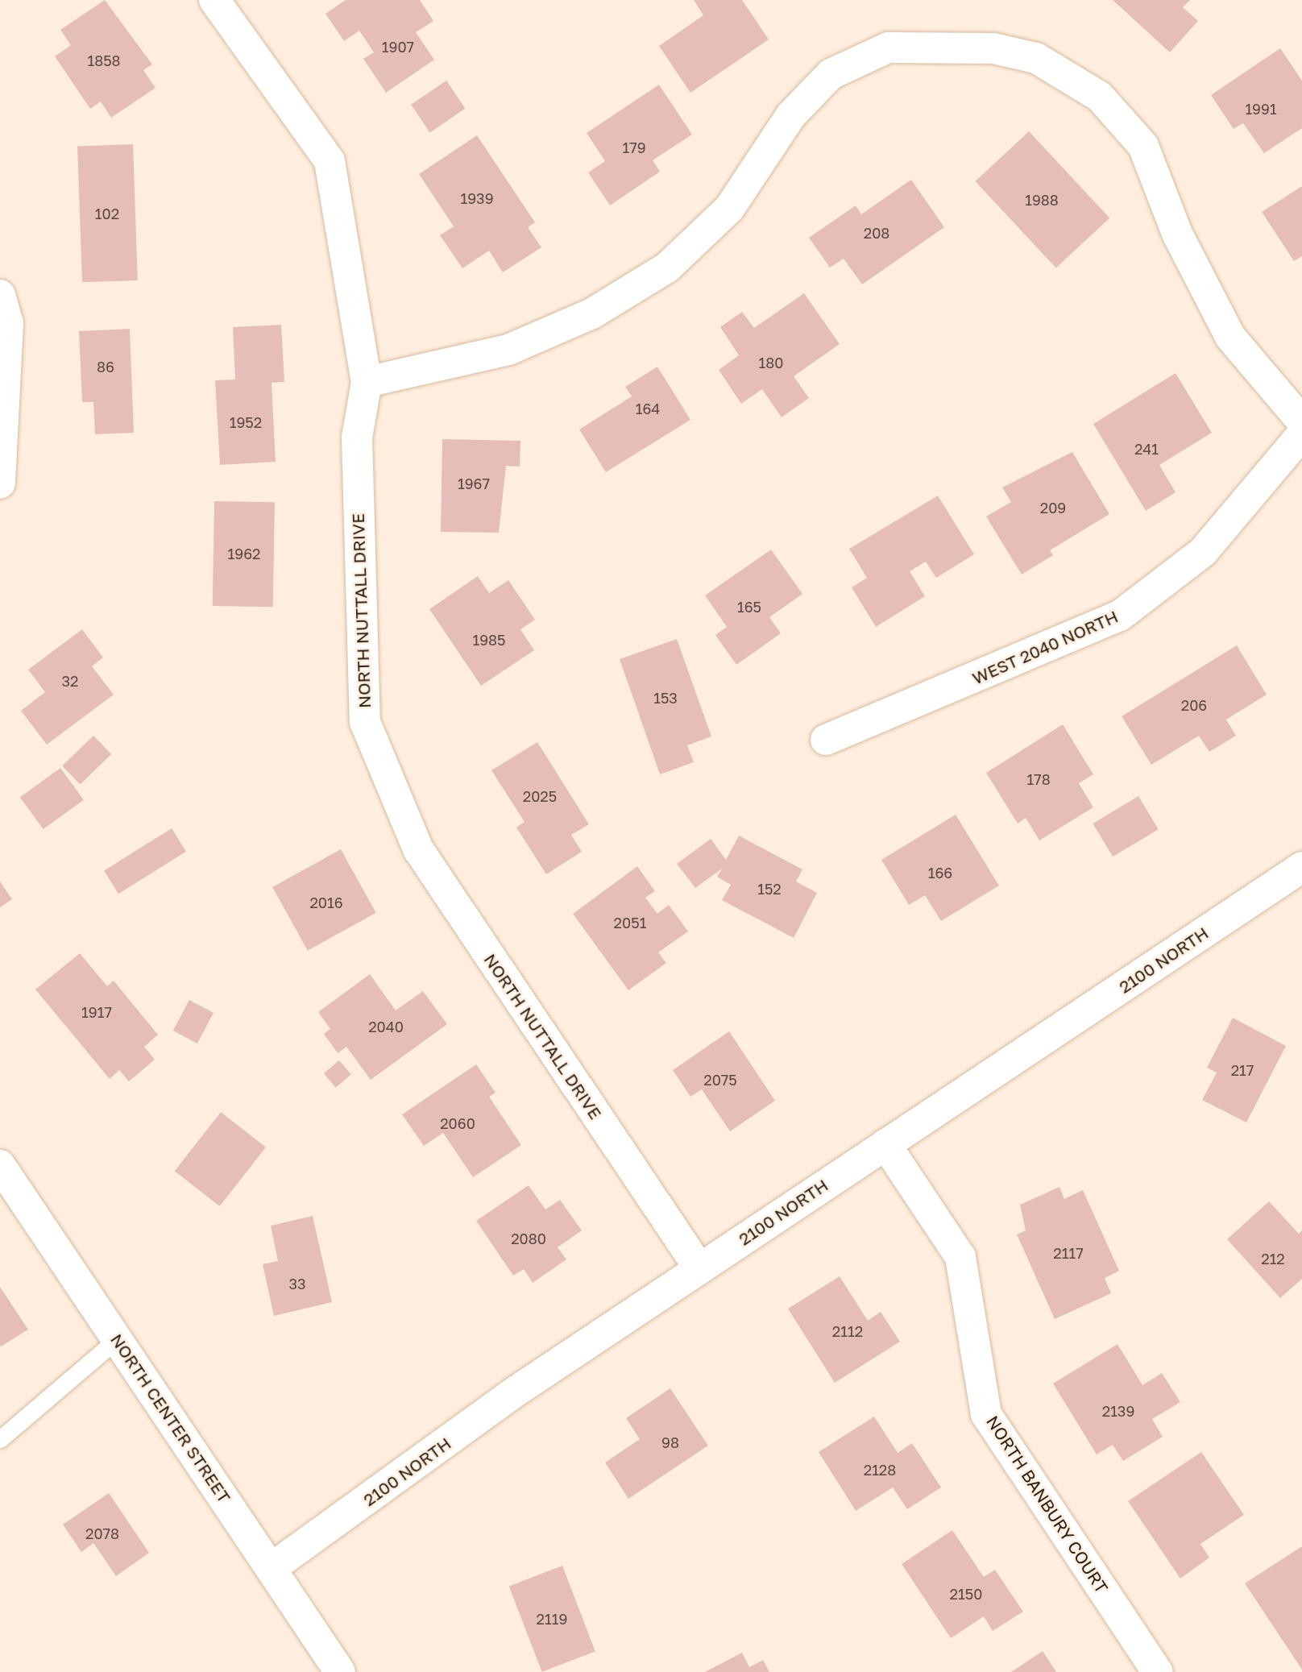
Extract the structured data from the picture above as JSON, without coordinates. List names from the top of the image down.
{
  "streets": {
    "street": [
      "NORTH NUTTALL DRIVE",
      "WEST 2040 NORTH",
      "2100 NORTH",
      "NORTH CENTER STREET",
      "NORTH BANBURY COURT"
    ]
  },
  "crossings": [
    ["NORTH NUTTALL DRIVE", "2100 NORTH"],
    ["2100 NORTH", "NORTH CENTER STREET"],
    ["2100 NORTH", "NORTH BANBURY COURT"]
  ],
  "house_numbers": [
    "1907",
    "1858",
    "1991",
    "179",
    "1939",
    "1988",
    "102",
    "208",
    "180",
    "86",
    "164",
    "1952",
    "241",
    "1967",
    "209",
    "1962",
    "165",
    "1985",
    "32",
    "153",
    "206",
    "178",
    "2025",
    "166",
    "152",
    "2016",
    "2051",
    "1917",
    "2040",
    "217",
    "2075",
    "2060",
    "2080",
    "2117",
    "212",
    "33",
    "2112",
    "2139",
    "98",
    "2128",
    "2078",
    "2150",
    "2119"
  ]
}
